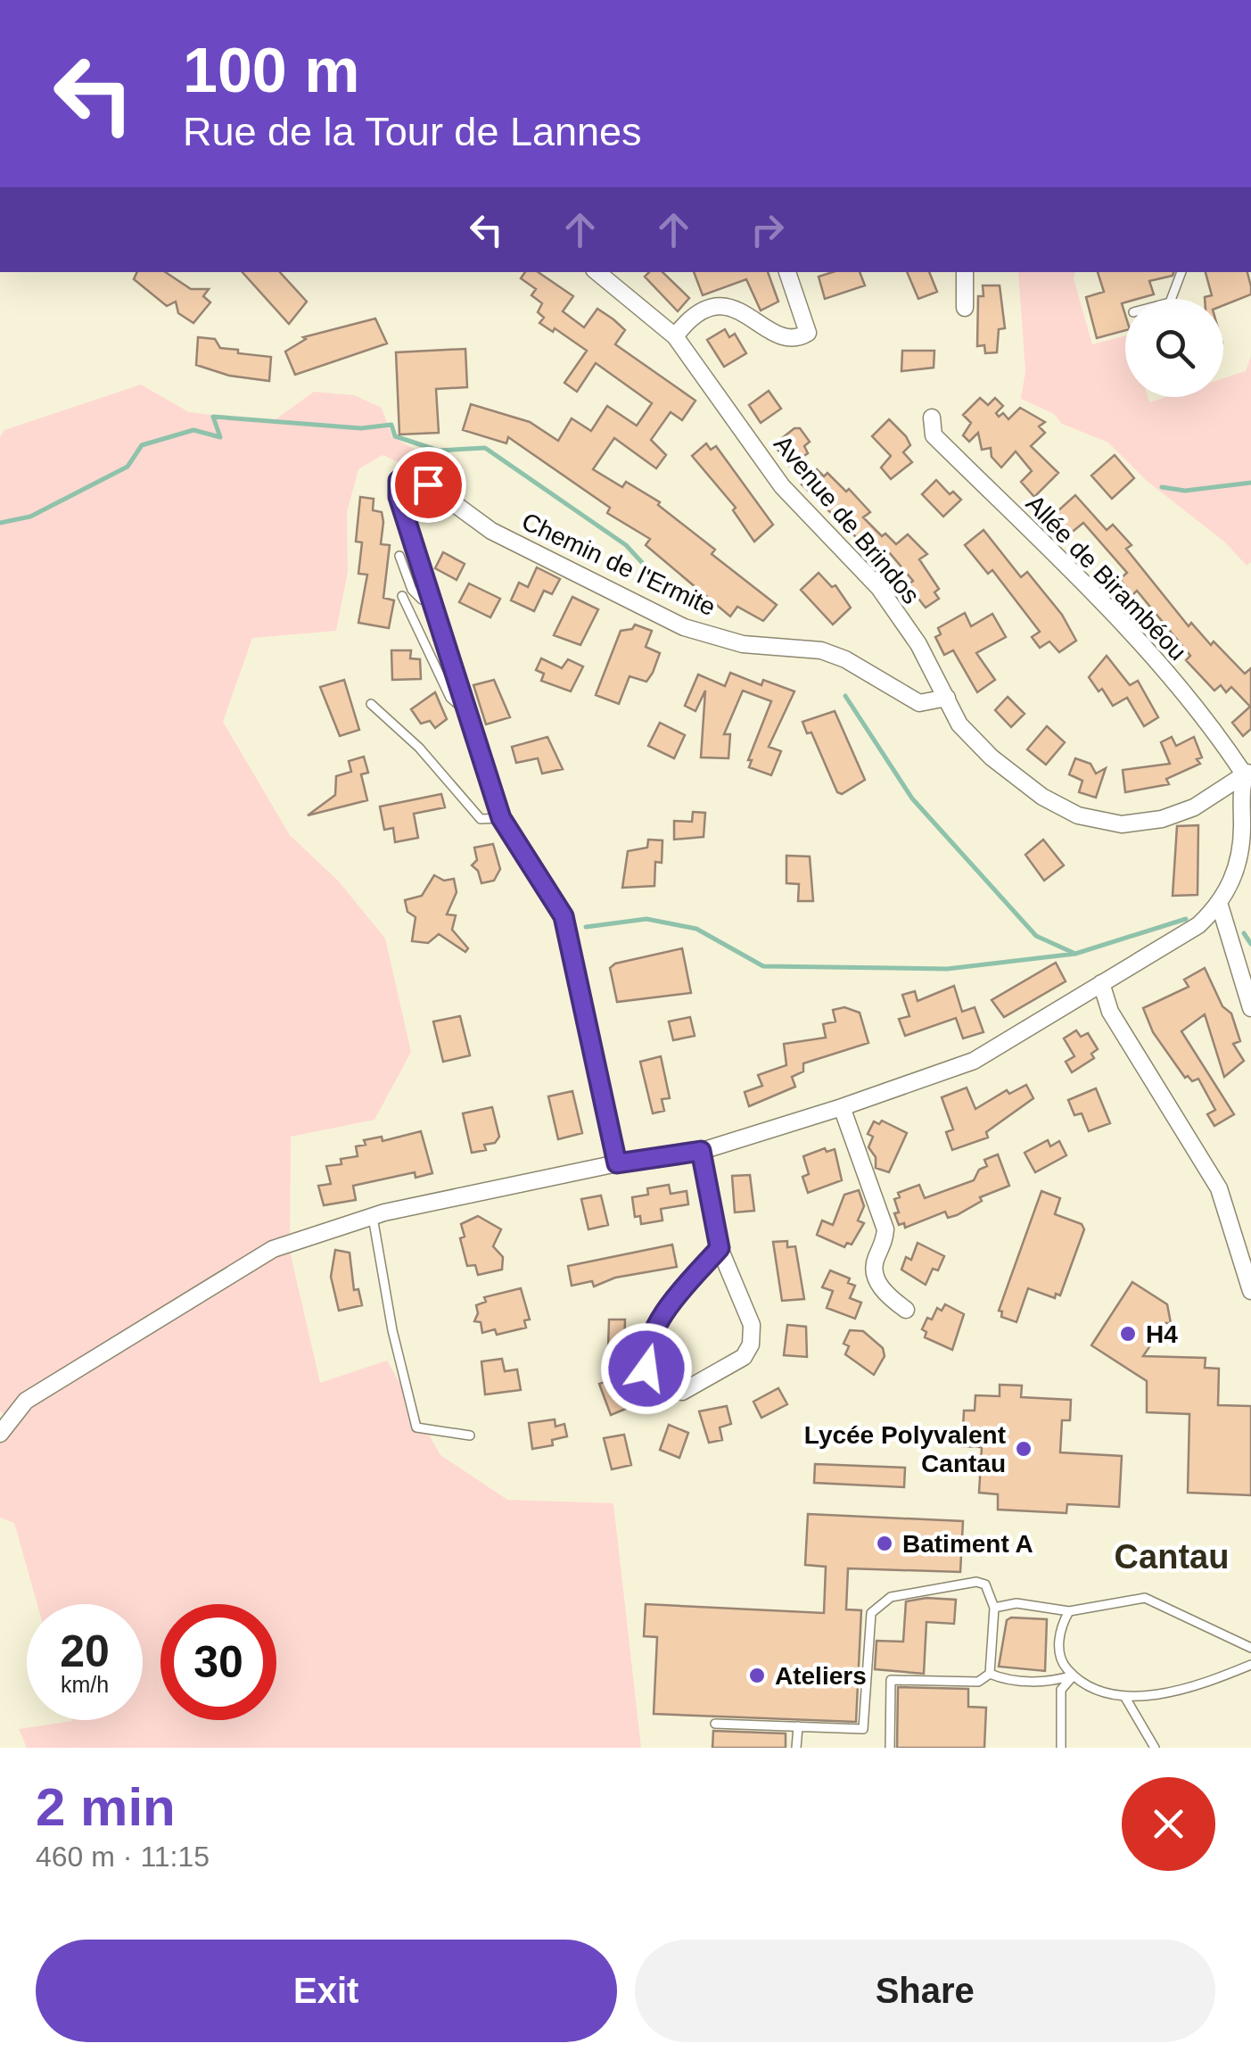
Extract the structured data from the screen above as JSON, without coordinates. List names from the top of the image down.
{
  "streets": {
    "street": ["Avenue de Brindos", "Chemin de l'Ermite", "Allée de Birambéou"]
  },
  "crossings": [
    ["Avenue de Brindos", "Chemin de l'Ermite"],
    ["Avenue de Brindos", "Allée de Birambéou"]
  ],
  "districts": ["Cantau"],
  "places": [
    "H4",
    "Lycée Polyvalent Cantau",
    "Batiment A",
    "Ateliers"
  ],
  "page": {
    "turn": ["100 m", "Rue de la Tour de Lannes"],
    "speed": "20 km/h",
    "limit": "30",
    "heading": ["2 min", "460 m · 11:15"],
    "buttons": ["Exit", "Share"]
  }
}
